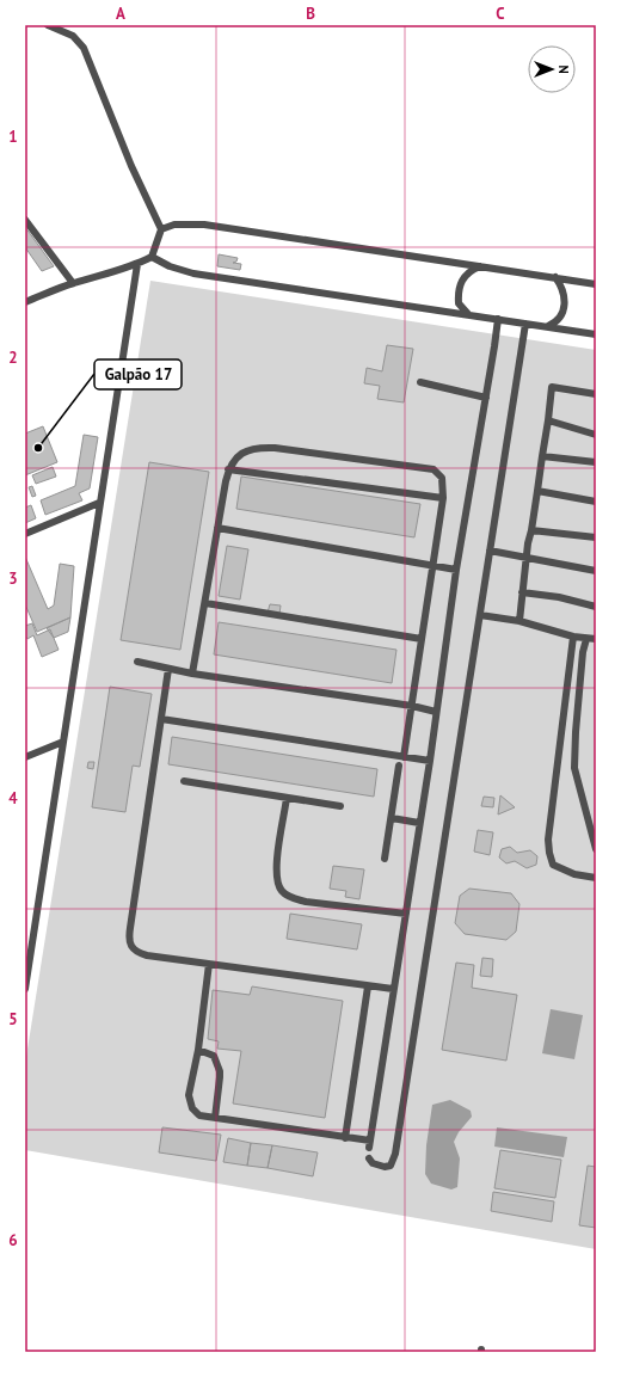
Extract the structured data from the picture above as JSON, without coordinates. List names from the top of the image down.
{
  "places": ["Galpão 17"],
  "north": "right",
  "grid": {
    "columns": ["A", "B", "C"],
    "rows": [
      "1",
      "2",
      "3",
      "4",
      "5",
      "6"
    ]
  }
}
